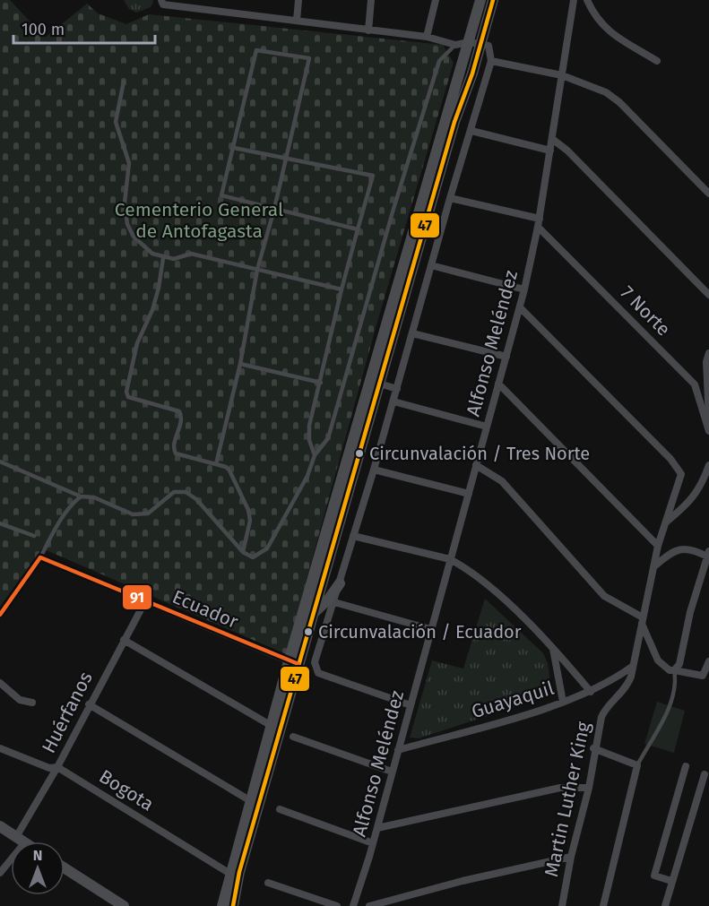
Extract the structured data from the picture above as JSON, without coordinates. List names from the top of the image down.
{
  "streets": {
    "street": [
      "7 Norte",
      "Alfonso Meléndez",
      "Ecuador",
      "Guayaquil",
      "Huérfanos",
      "Bogota",
      "Martin Luther King"
    ]
  },
  "crossings": [
    ["7 Norte", "Alfonso Meléndez"],
    ["Alfonso Meléndez", "Guayaquil"],
    ["Alfonso Meléndez", "Martin Luther King"],
    ["Ecuador", "Huérfanos"],
    ["Guayaquil", "Martin Luther King"],
    ["Huérfanos", "Bogota"]
  ],
  "parks": ["Cementerio General de Antofagasta"],
  "places": ["Circunvalación / Tres Norte", "Circunvalación / Ecuador"],
  "lines": ["transit line 47", "transit line 91"],
  "scale_bar": "100 m",
  "north": "top"
}
